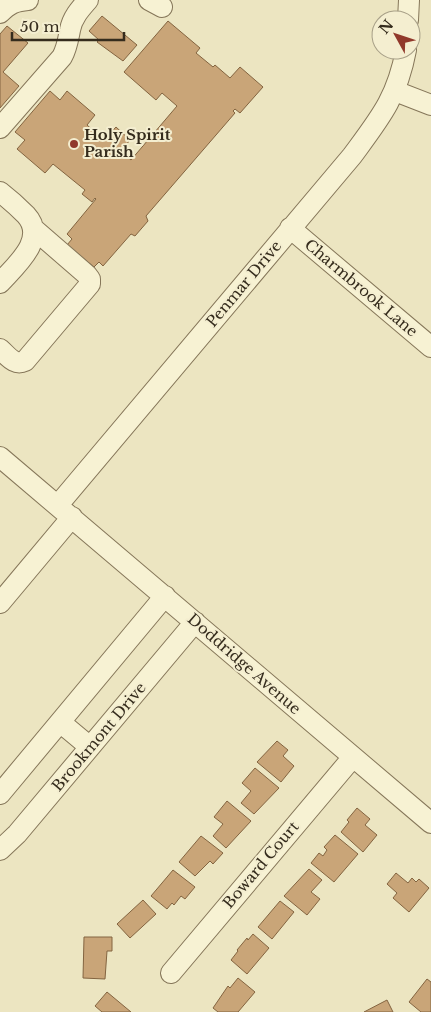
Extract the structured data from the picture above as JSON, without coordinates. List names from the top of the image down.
{
  "streets": {
    "street": [
      "Penmar Drive",
      "Charmbrook Lane",
      "Doddridge Avenue",
      "Brookmont Drive",
      "Boward Court"
    ]
  },
  "crossings": [
    ["Penmar Drive", "Charmbrook Lane"],
    ["Penmar Drive", "Doddridge Avenue"],
    ["Doddridge Avenue", "Brookmont Drive"],
    ["Doddridge Avenue", "Boward Court"]
  ],
  "places": ["Holy Spirit Parish"],
  "scale_bar": "50 m",
  "north": "top left"
}
